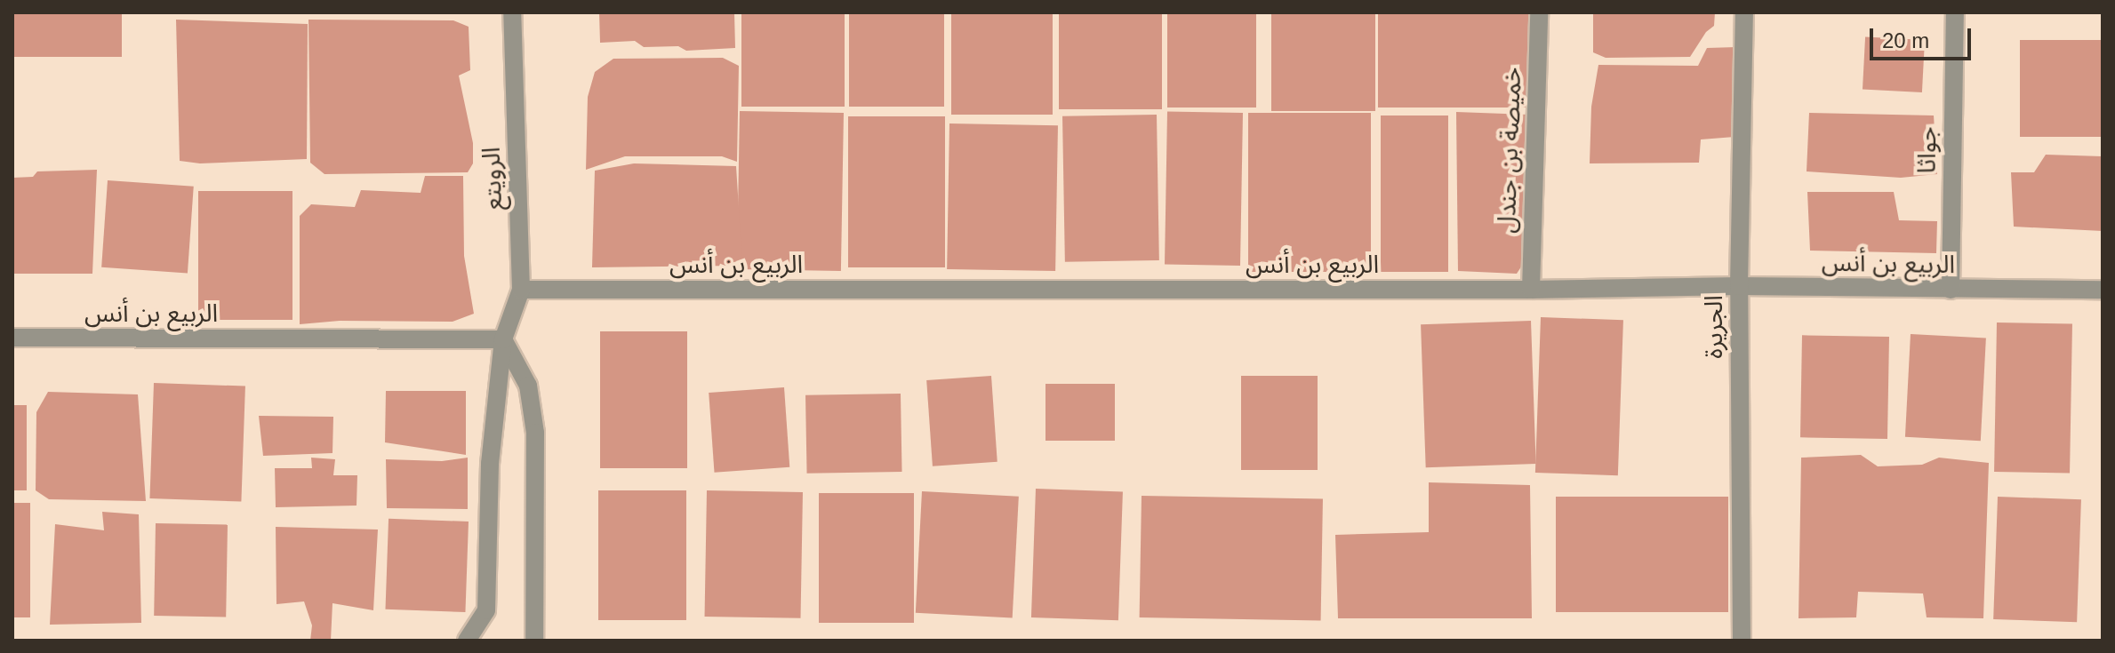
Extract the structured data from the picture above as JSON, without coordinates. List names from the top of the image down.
{
  "streets": {
    "street": [
      "خميصة بن جندل",
      "جواثا",
      "الرويتع",
      "الربيع بن أنس",
      "الجريرة"
    ]
  },
  "crossings": [
    ["خميصة بن جندل", "الربيع بن أنس"],
    ["جواثا", "الربيع بن أنس"],
    ["الرويتع", "الربيع بن أنس"],
    ["الربيع بن أنس", "الجريرة"]
  ],
  "scale_bar": "20 m"
}
